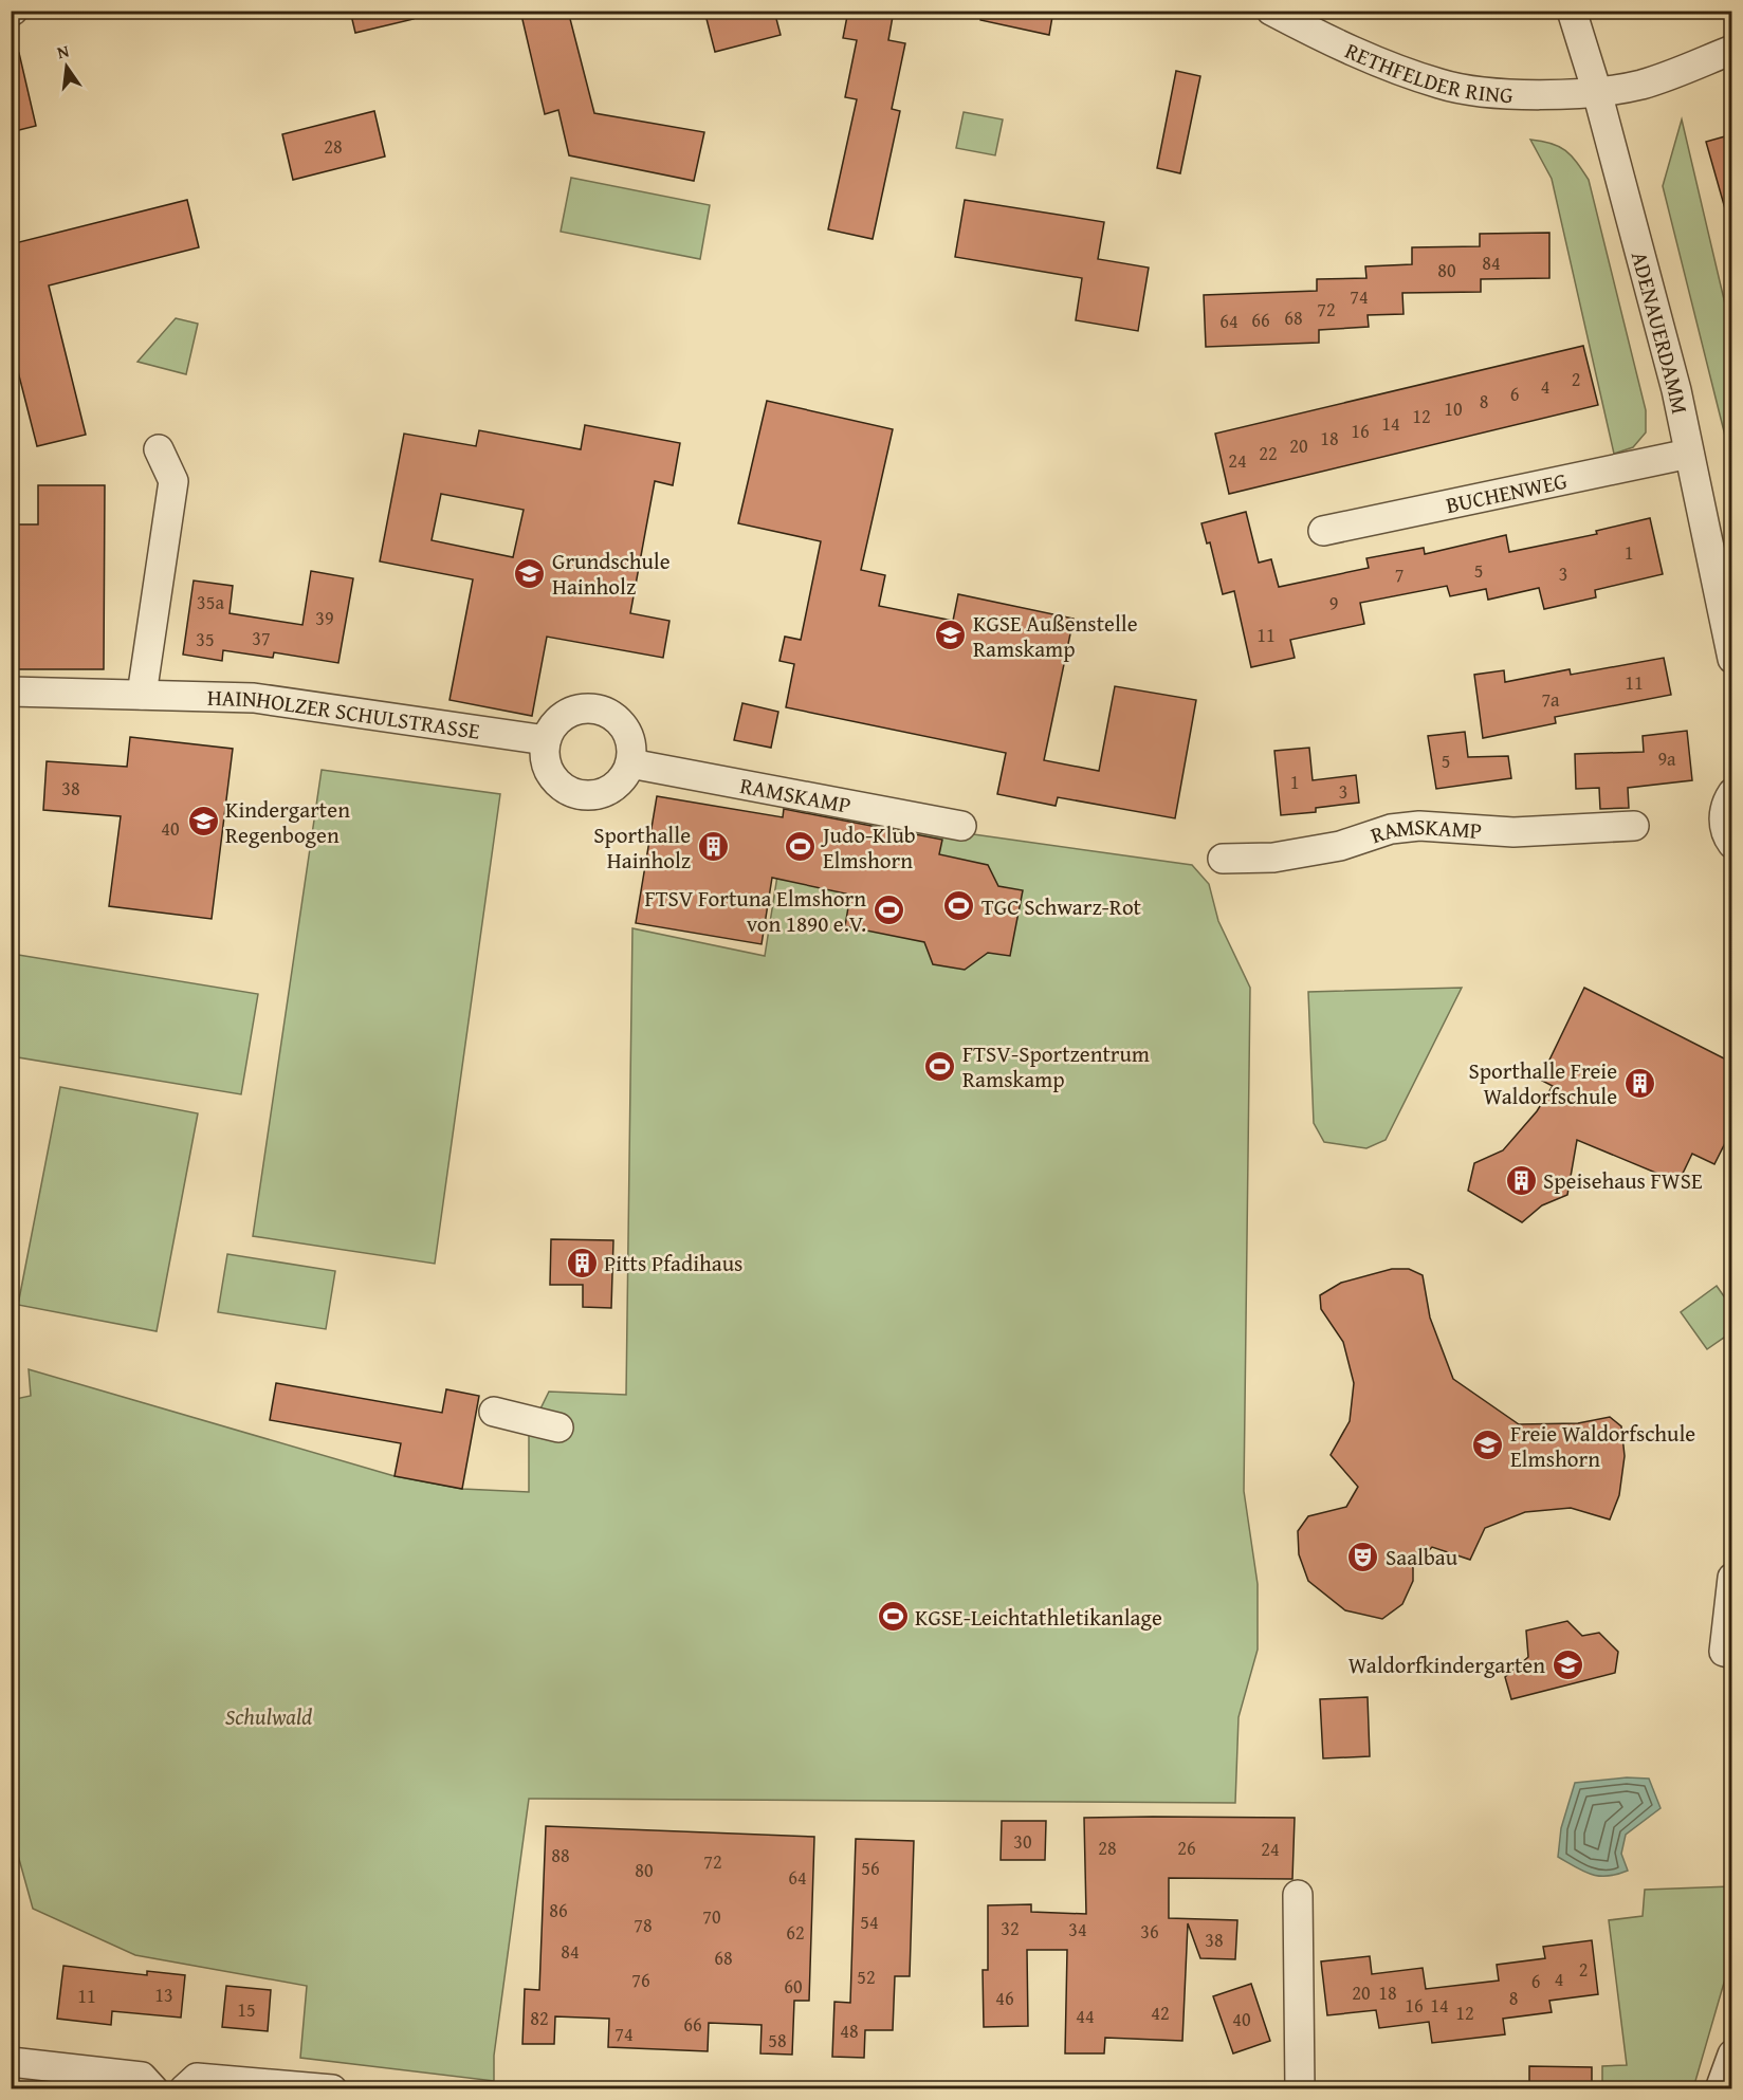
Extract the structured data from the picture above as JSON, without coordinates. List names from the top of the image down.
{
  "streets": {
    "street": [
      "RETHFELDER RING",
      "ADENAUERDAMM",
      "BUCHENWEG",
      "HAINHOLZER SCHULSTRASSE",
      "RAMSKAMP"
    ]
  },
  "crossings": [
    ["RETHFELDER RING", "ADENAUERDAMM"],
    ["ADENAUERDAMM", "BUCHENWEG"],
    ["HAINHOLZER SCHULSTRASSE", "RAMSKAMP"]
  ],
  "parks": ["Schulwald"],
  "places": {
    "school or university": [
      "Grundschule Hainholz",
      "KGSE Außenstelle Ramskamp",
      "Kindergarten Regenbogen",
      "Freie Waldorfschule Elmshorn",
      "Waldorfkindergarten"
    ],
    "building": [
      "Sporthalle Hainholz",
      "Sporthalle Freie Waldorfschule",
      "Speisehaus FWSE",
      "Pitts Pfadihaus"
    ],
    "sports": [
      "Judo-Klub Elmshorn",
      "TGC Schwarz-Rot",
      "FTSV Fortuna Elmshorn von 1890 e.V.",
      "FTSV-Sportzentrum Ramskamp",
      "KGSE-Leichtathletikanlage"
    ],
    "theatre": ["Saalbau"]
  },
  "house_numbers": [
    "28",
    "84",
    "80",
    "74",
    "72",
    "68",
    "66",
    "64",
    "2",
    "4",
    "6",
    "8",
    "10",
    "12",
    "14",
    "16",
    "18",
    "20",
    "22",
    "24",
    "1",
    "5",
    "3",
    "7",
    "35a",
    "9",
    "39",
    "11",
    "37",
    "35",
    "11",
    "7a",
    "9a",
    "5",
    "1",
    "38",
    "3",
    "40",
    "30",
    "28",
    "26",
    "24",
    "88",
    "72",
    "56",
    "80",
    "64",
    "86",
    "70",
    "54",
    "78",
    "32",
    "34",
    "36",
    "62",
    "38",
    "84",
    "68",
    "2",
    "52",
    "4",
    "76",
    "6",
    "60",
    "20",
    "18",
    "13",
    "11",
    "46",
    "8",
    "16",
    "14",
    "15",
    "42",
    "12",
    "44",
    "82",
    "40",
    "66",
    "48",
    "74",
    "58"
  ],
  "north": "top"
}
